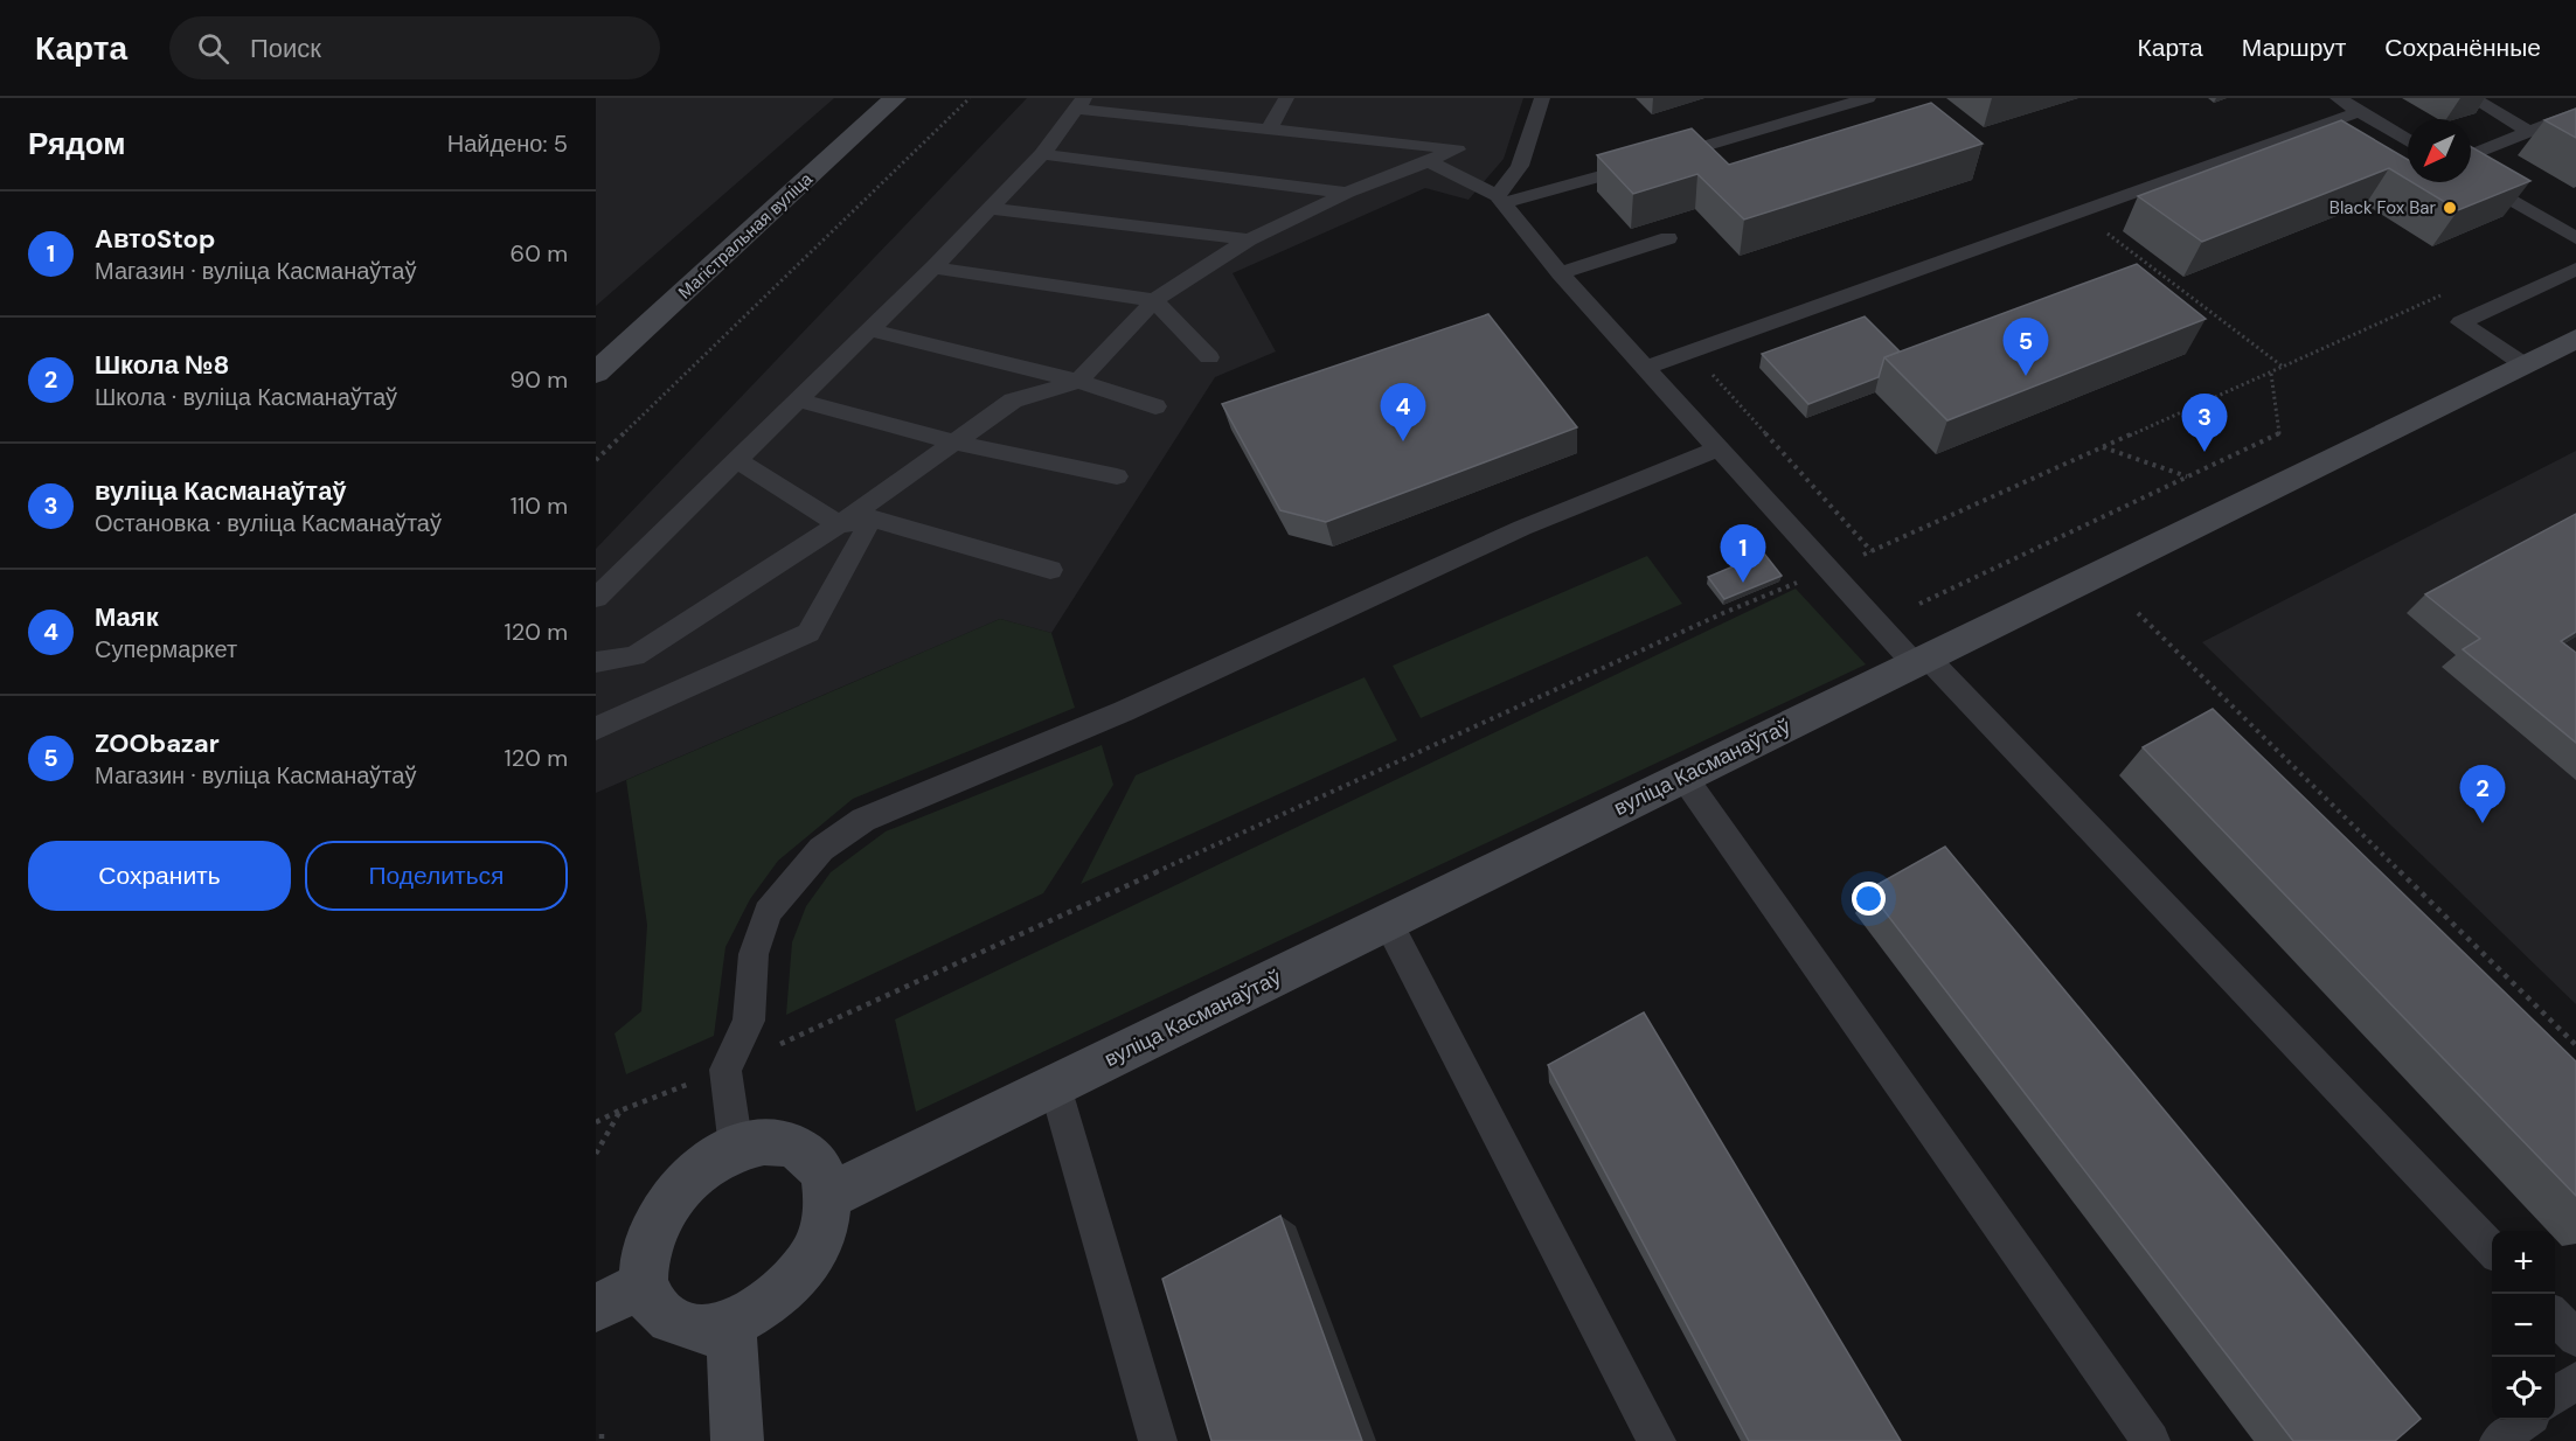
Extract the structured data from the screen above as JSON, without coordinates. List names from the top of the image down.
{
  "streets": {
    "street": ["Магістральная вуліца", "вуліца Касманаўтаў"]
  },
  "places": ["Black Fox Bar"],
  "north": "bottom left",
  "page": {
    "header": "Карта",
    "search": "Поиск",
    "nav": ["Карта", "Маршрут", "Сохранённые"],
    "heading": ["Рядом", "Найдено: 5"],
    "list": [
      {
        "mark": "1",
        "name": "АвтоStop",
        "note": "Магазин · вуліца Касманаўтаў",
        "value": "60 m"
      },
      {
        "mark": "2",
        "name": "Школа №8",
        "note": "Школа · вуліца Касманаўтаў",
        "value": "90 m"
      },
      {
        "mark": "3",
        "name": "вуліца Касманаўтаў",
        "note": "Остановка · вуліца Касманаўтаў",
        "value": "110 m"
      },
      {
        "mark": "4",
        "name": "Маяк",
        "note": "Супермаркет",
        "value": "120 m"
      },
      {
        "mark": "5",
        "name": "ZOObazar",
        "note": "Магазин · вуліца Касманаўтаў",
        "value": "120 m"
      }
    ],
    "pins": [
      "5",
      "4",
      "3",
      "1",
      "2"
    ],
    "buttons": ["Сохранить", "Поделиться"],
    "map_buttons": ["+", "−"]
  }
}
